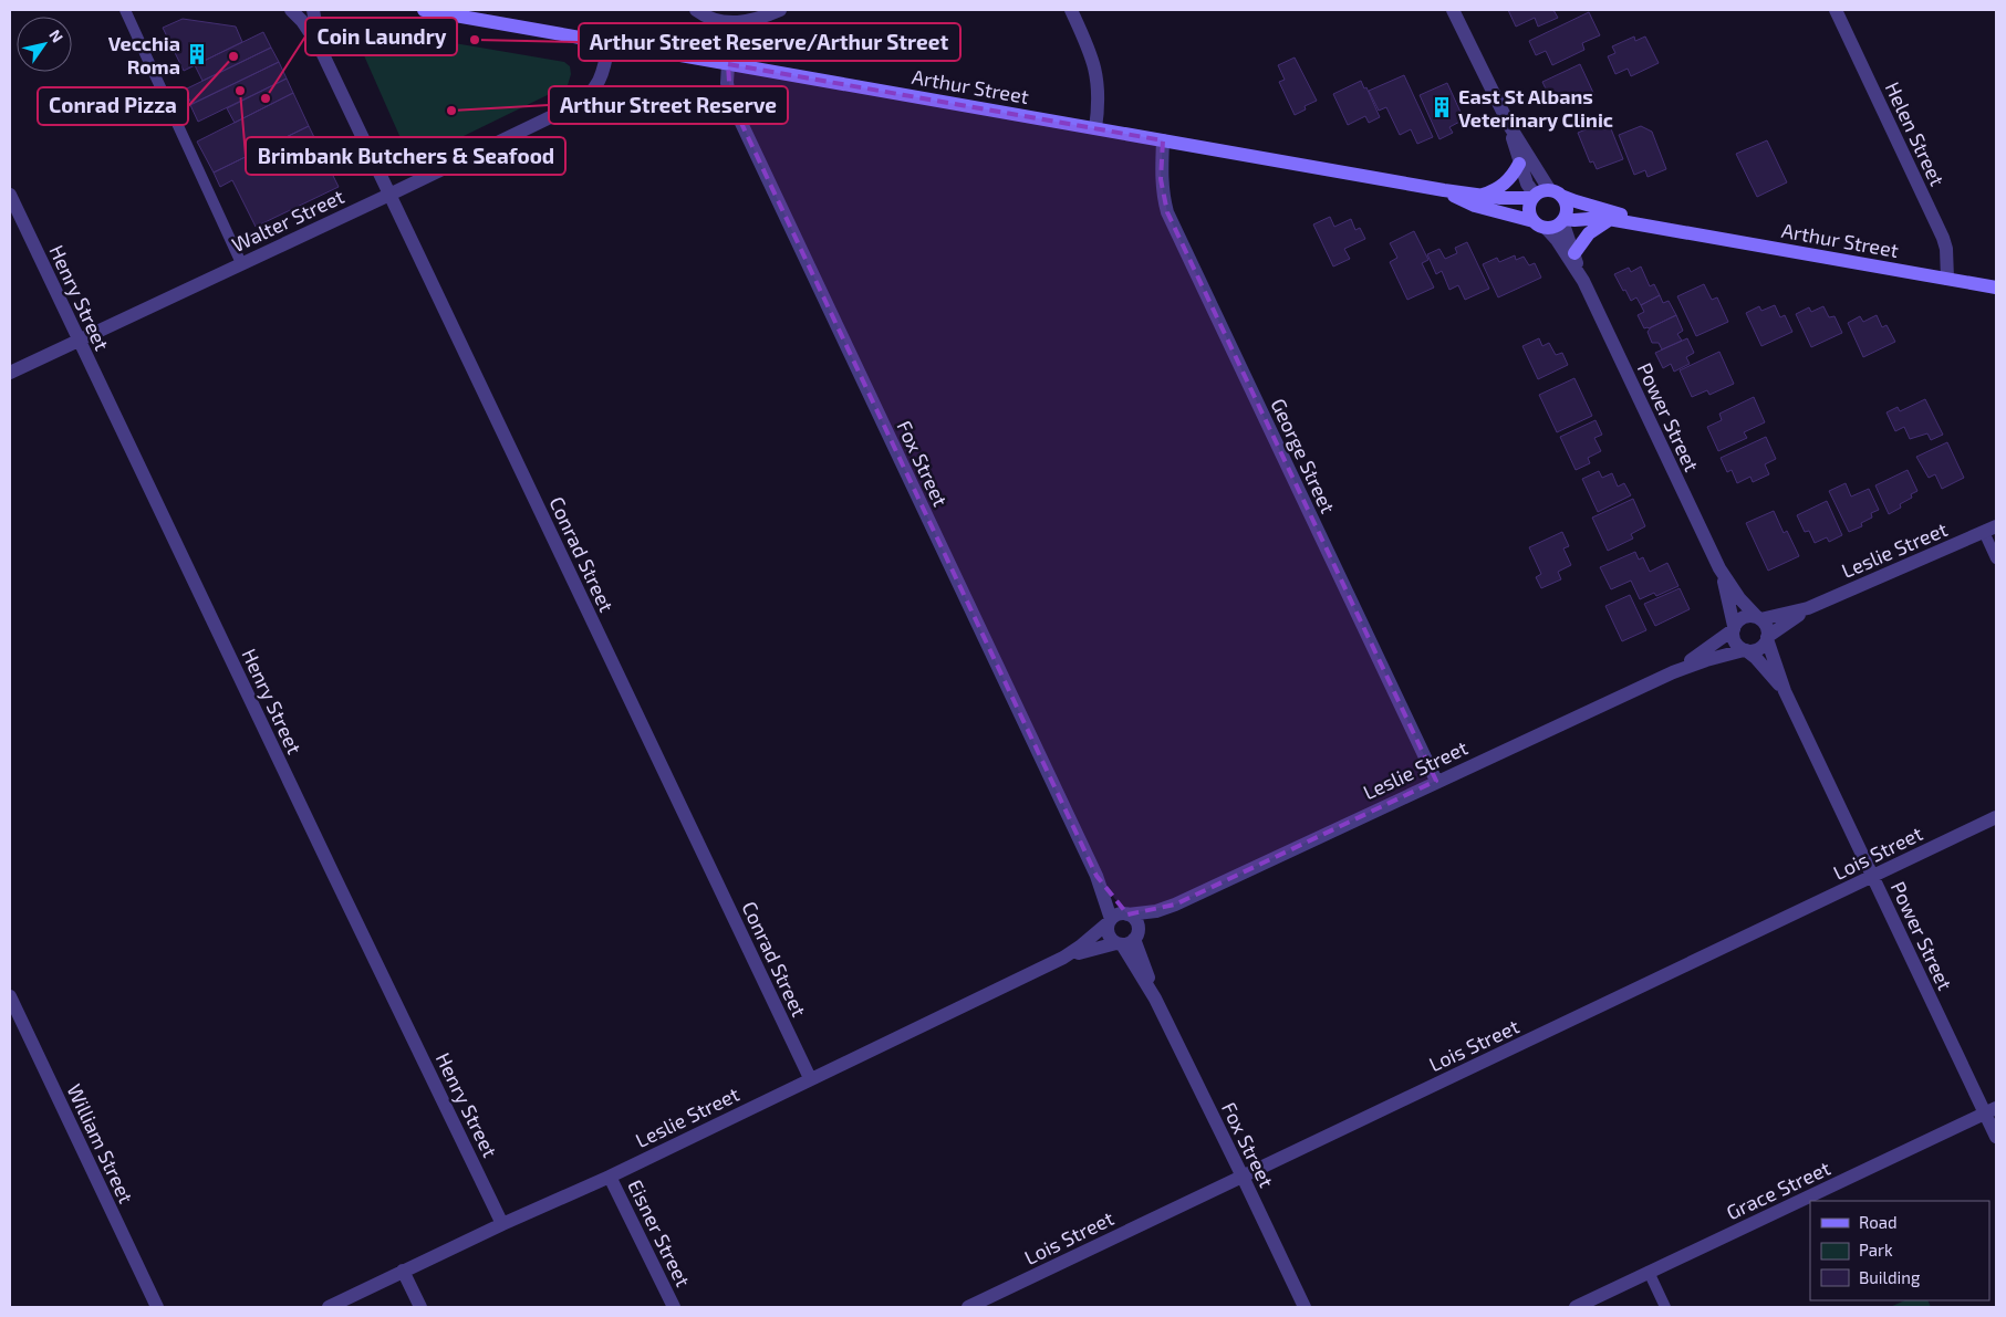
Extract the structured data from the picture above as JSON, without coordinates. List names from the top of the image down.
{
  "streets": {
    "street": [
      "Arthur Street",
      "Helen Street",
      "Walter Street",
      "Henry Street",
      "Power Street",
      "George Street",
      "Fox Street",
      "Leslie Street",
      "Conrad Street",
      "Lois Street",
      "William Street",
      "Grace Street",
      "Eisner Street"
    ]
  },
  "crossings": [
    ["Arthur Street", "Helen Street"],
    ["Arthur Street", "Walter Street"],
    ["Arthur Street", "Power Street"],
    ["Arthur Street", "George Street"],
    ["Arthur Street", "Fox Street"],
    ["Walter Street", "Henry Street"],
    ["Walter Street", "Conrad Street"],
    ["Henry Street", "Leslie Street"],
    ["Power Street", "Leslie Street"],
    ["Power Street", "Lois Street"],
    ["Power Street", "Grace Street"],
    ["George Street", "Leslie Street"],
    ["Fox Street", "Leslie Street"],
    ["Fox Street", "Lois Street"],
    ["Leslie Street", "Conrad Street"],
    ["Leslie Street", "Eisner Street"]
  ],
  "places": {
    "other": [
      "Arthur Street Reserve/Arthur Street",
      "Conrad Pizza",
      "Brimbank Butchers & Seafood",
      "Coin Laundry",
      "Arthur Street Reserve"
    ],
    "building": ["Vecchia Roma", "East St Albans Veterinary Clinic"]
  },
  "legend": ["Road", "Park", "Building"],
  "north": "top right"
}
